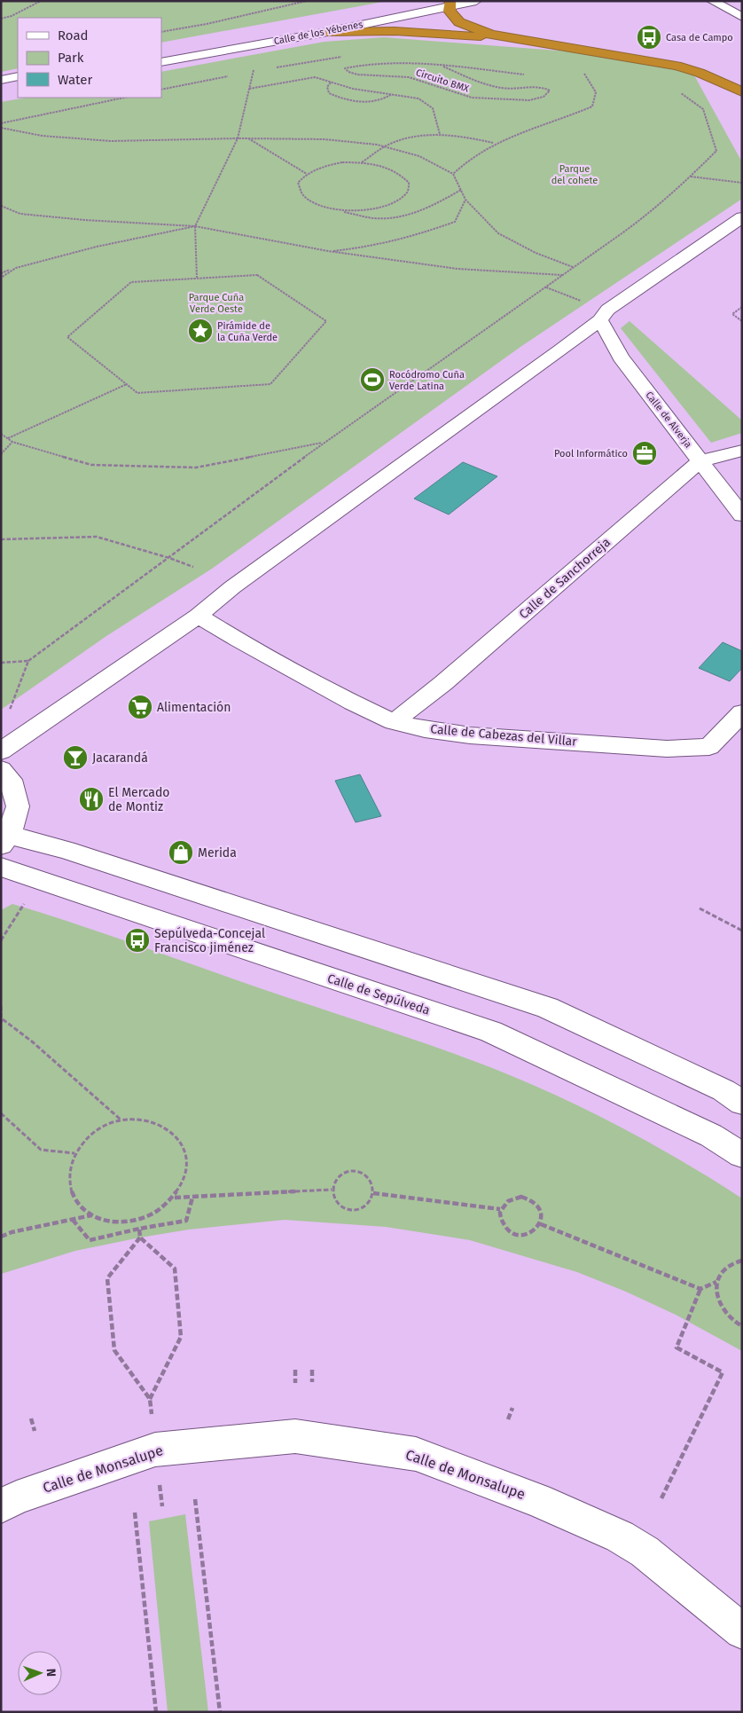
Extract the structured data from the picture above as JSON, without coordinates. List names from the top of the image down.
{
  "streets": {
    "street": [
      "Calle de los Yébenes",
      "Calle de Alverja",
      "Calle de Sanchorreja",
      "Calle de Cabezas del Villar",
      "Calle de Sepúlveda",
      "Calle de Monsalupe"
    ],
    "path": ["Circuito BMX"]
  },
  "crossings": [
    ["Calle de Alverja", "Calle de Sanchorreja"],
    ["Calle de Sanchorreja", "Calle de Cabezas del Villar"]
  ],
  "parks": ["Parque del cohete", "Parque Cuña Verde Oeste"],
  "places": {
    "bus stop": ["Casa de Campo", "Sepúlveda-Concejal Francisco jiménez"],
    "place": ["Pirámide de la Cuña Verde"],
    "sports": ["Rocódromo Cuña Verde Latina"],
    "office": ["Pool Informático"],
    "supermarket": ["Alimentación"],
    "bar": ["Jacarandá"],
    "restaurant": ["El Mercado de Montiz"],
    "shop": ["Merida"]
  },
  "legend": ["Road", "Park", "Water"],
  "north": "right"
}
